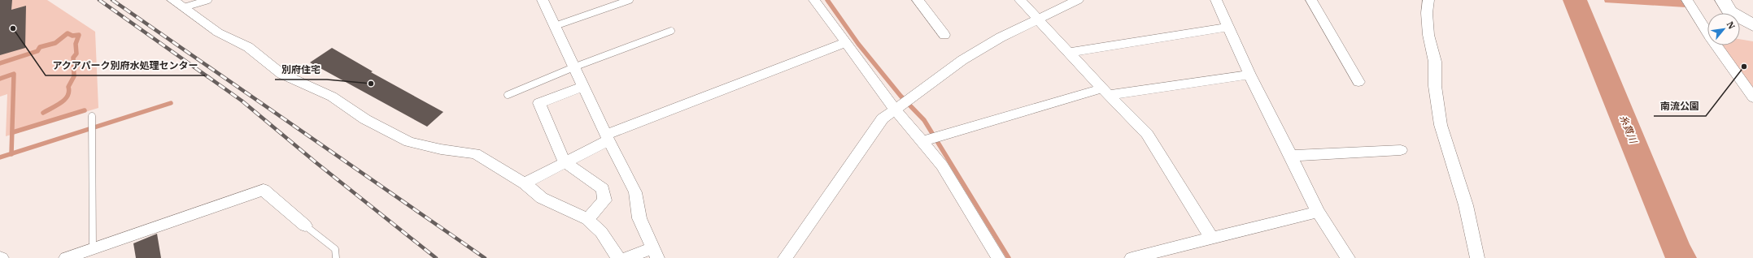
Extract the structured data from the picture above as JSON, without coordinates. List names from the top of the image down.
{
  "water": ["糸貫川"],
  "places": ["アクアパーク別府水処理センター", "南流公園", "別府住宅"],
  "north": "top right"
}
